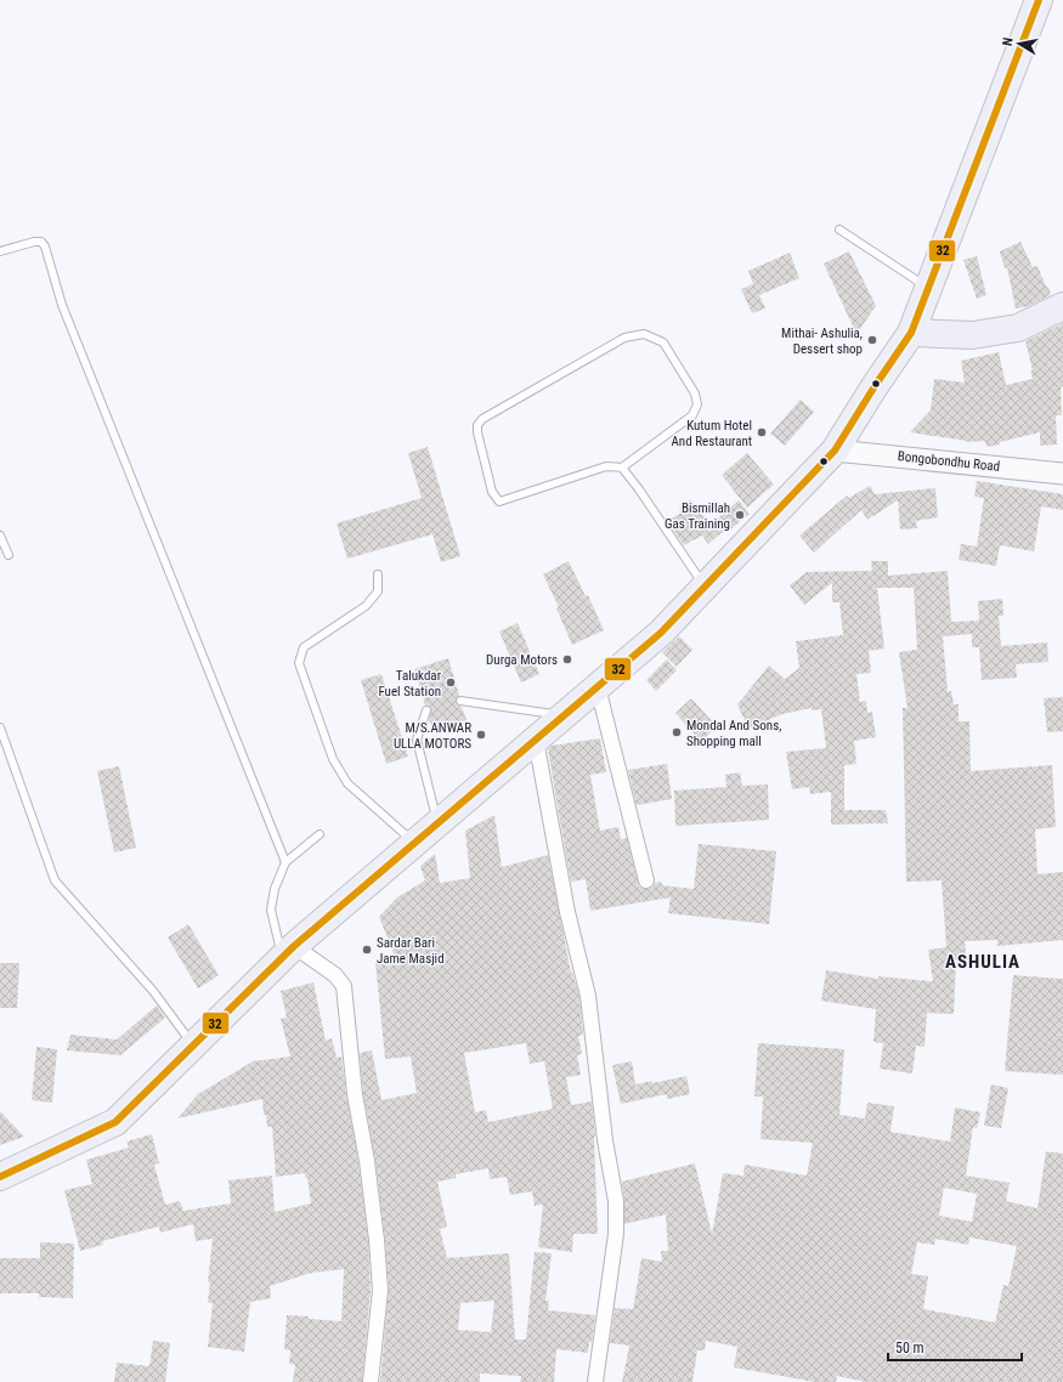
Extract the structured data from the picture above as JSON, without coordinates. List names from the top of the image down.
{
  "streets": {
    "street": ["Bongobondhu Road"]
  },
  "districts": ["ASHULIA"],
  "places": [
    "Mithai- Ashulia, Dessert shop",
    "Kutum Hotel And Restaurant",
    "Bismillah Gas Training",
    "Durga Motors",
    "Talukdar Fuel Station",
    "Mondal And Sons, Shopping mall",
    "M/S.ANWAR ULLA MOTORS",
    "Sardar Bari Jame Masjid"
  ],
  "lines": ["transit line 32"],
  "scale_bar": "50 m",
  "north": "left"
}
